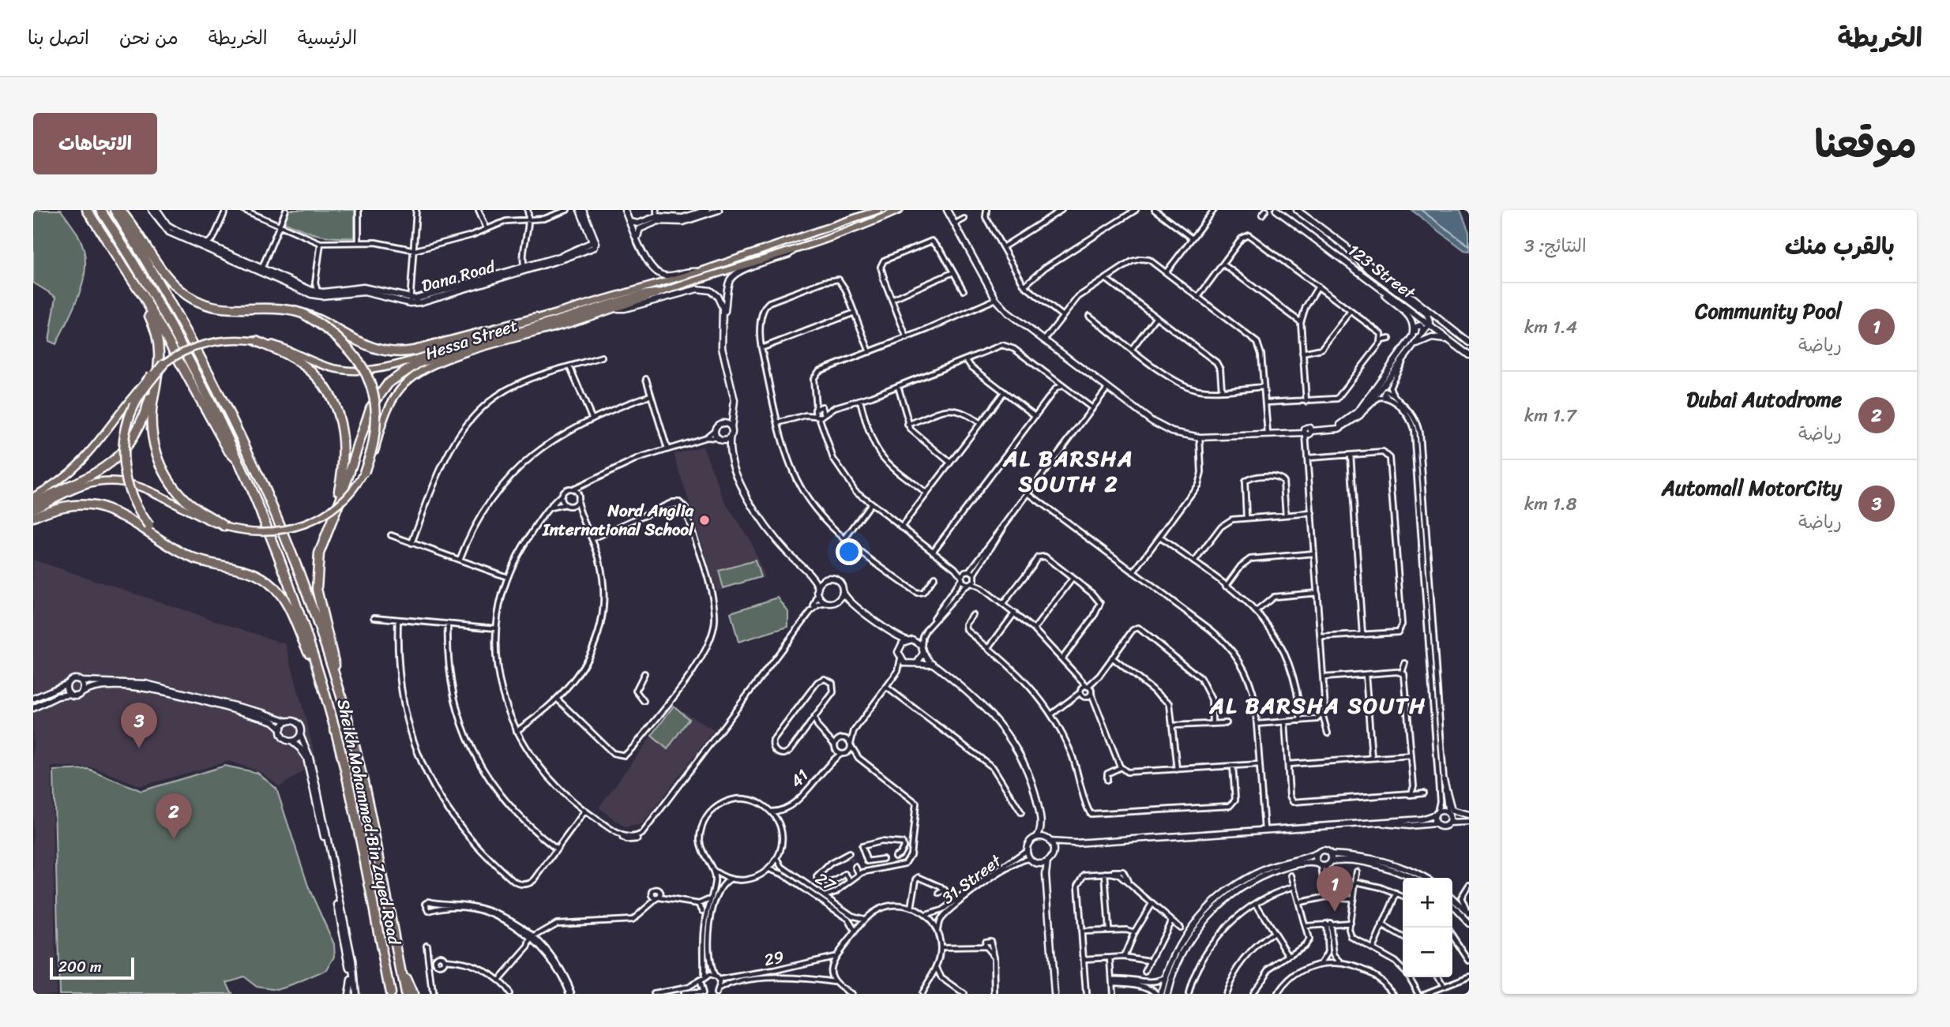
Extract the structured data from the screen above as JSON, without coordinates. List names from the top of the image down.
{
  "streets": {
    "highway": ["Sheikh Mohammed Bin Zayed Road"],
    "main road": ["Hessa Street"],
    "street": [
      "123 Street",
      "Dana Road",
      "41",
      "31 Street",
      "27",
      "29"
    ]
  },
  "crossings": [
    ["41", "27"]
  ],
  "districts": ["AL BARSHA SOUTH 2", "AL BARSHA SOUTH"],
  "places": ["Nord Anglia International School"],
  "scale_bar": "200 m",
  "page": {
    "header": "الخريطة",
    "nav": [
      "الرئيسية",
      "الخريطة",
      "من نحن",
      "اتصل بنا"
    ],
    "title": "موقعنا",
    "buttons": "الاتجاهات",
    "heading": ["بالقرب منك", "النتائج: 3"],
    "list": [
      {
        "mark": "1",
        "name": "Community Pool",
        "note": "رياضة",
        "value": "1.4 km"
      },
      {
        "mark": "2",
        "name": "Dubai Autodrome",
        "note": "رياضة",
        "value": "1.7 km"
      },
      {
        "mark": "3",
        "name": "Automall MotorCity",
        "note": "رياضة",
        "value": "1.8 km"
      }
    ],
    "pins": ["3", "2", "1"],
    "map_buttons": ["+", "−"],
    "scale": "200 m"
  }
}
